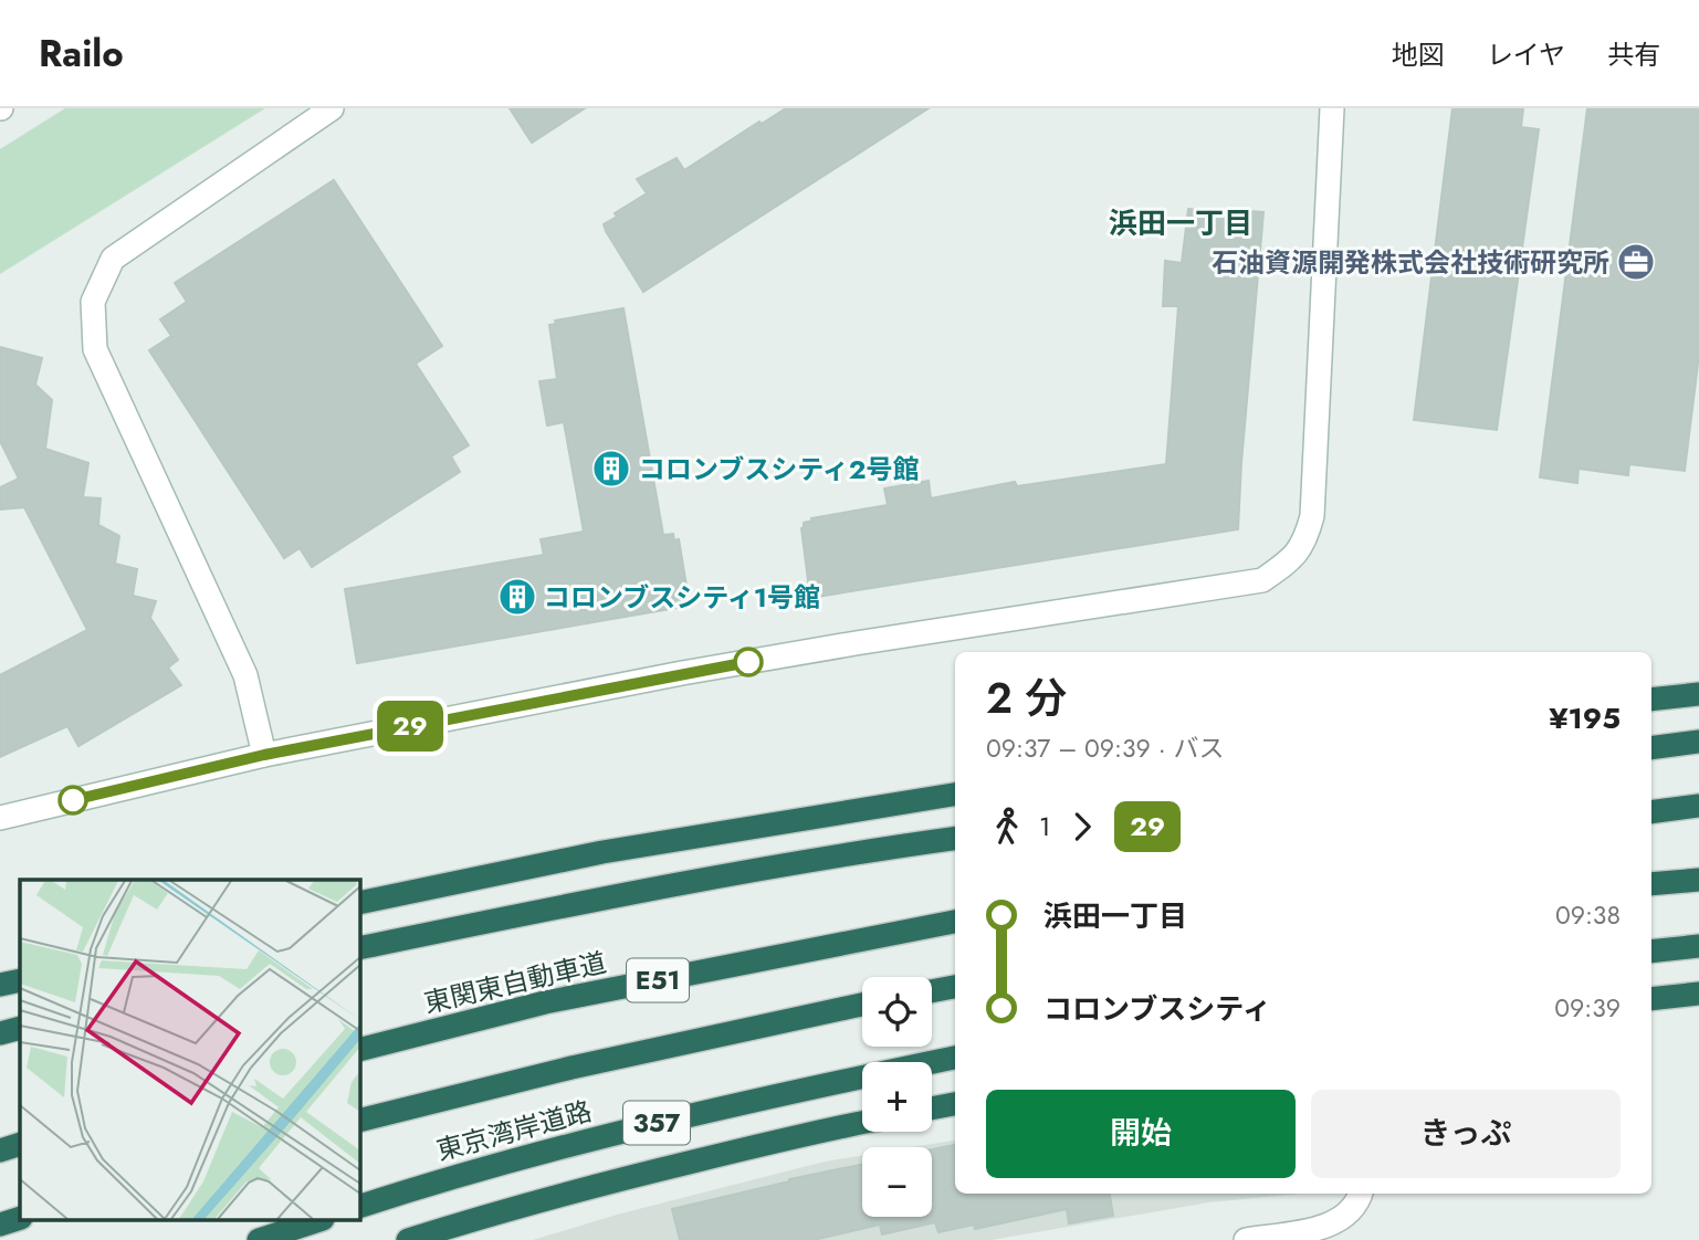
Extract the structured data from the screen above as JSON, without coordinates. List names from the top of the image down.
{
  "streets": {
    "highway": [
      "E51",
      "東関東自動車道",
      "357",
      "東京湾岸道路"
    ]
  },
  "districts": ["浜田一丁目"],
  "places": {
    "office": ["石油資源開発株式会社技術研究所"],
    "building": ["コロンブスシティ2号館", "コロンブスシティ1号館"]
  },
  "lines": ["bus line 29"],
  "page": {
    "header": "Railo",
    "nav": ["地図", "レイヤ", "共有"],
    "on_map": "29",
    "heading": ["2 分", "09:37 – 09:39 · バス", "¥195"],
    "legs": ["1", "29"],
    "list": [
      {
        "name": "浜田一丁目",
        "value": "09:38"
      },
      {
        "name": "コロンブスシティ",
        "value": "09:39"
      }
    ],
    "map_buttons": ["+", "−"],
    "buttons": ["開始", "きっぷ"]
  }
}
